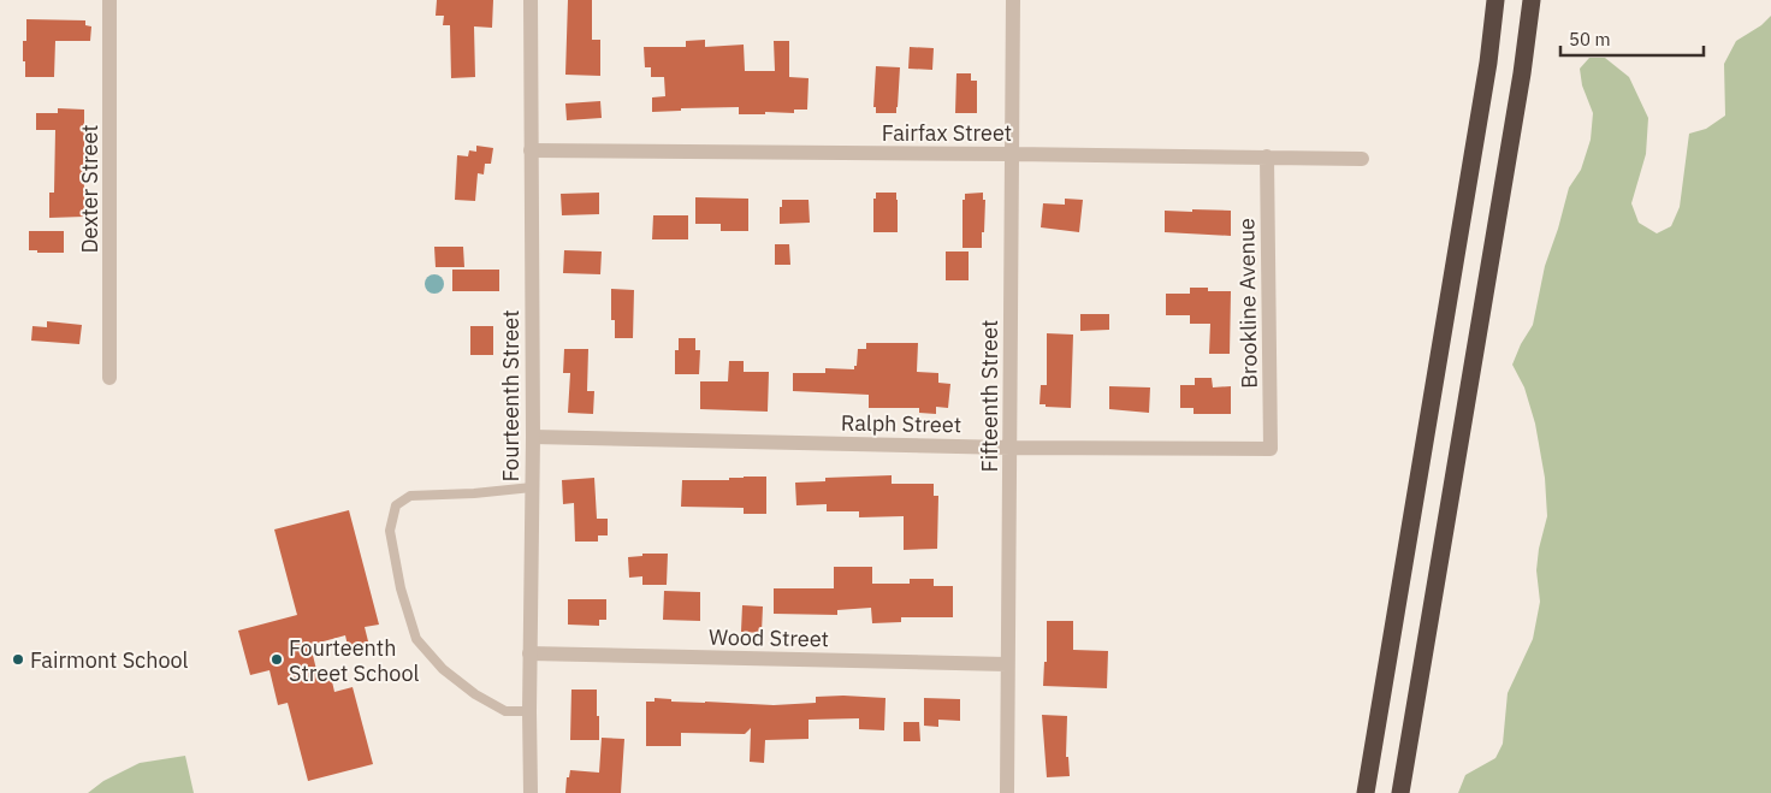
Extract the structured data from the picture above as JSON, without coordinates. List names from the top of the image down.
{
  "streets": {
    "street": [
      "Fairfax Street",
      "Dexter Street",
      "Brookline Avenue",
      "Fourteenth Street",
      "Fifteenth Street",
      "Ralph Street",
      "Wood Street"
    ]
  },
  "crossings": [
    ["Fairfax Street", "Brookline Avenue"],
    ["Fairfax Street", "Fourteenth Street"],
    ["Fairfax Street", "Fifteenth Street"],
    ["Brookline Avenue", "Ralph Street"],
    ["Fourteenth Street", "Ralph Street"],
    ["Fourteenth Street", "Wood Street"],
    ["Fifteenth Street", "Ralph Street"],
    ["Fifteenth Street", "Wood Street"]
  ],
  "places": ["Fairmont School", "Fourteenth Street School"],
  "scale_bar": "50 m"
}
